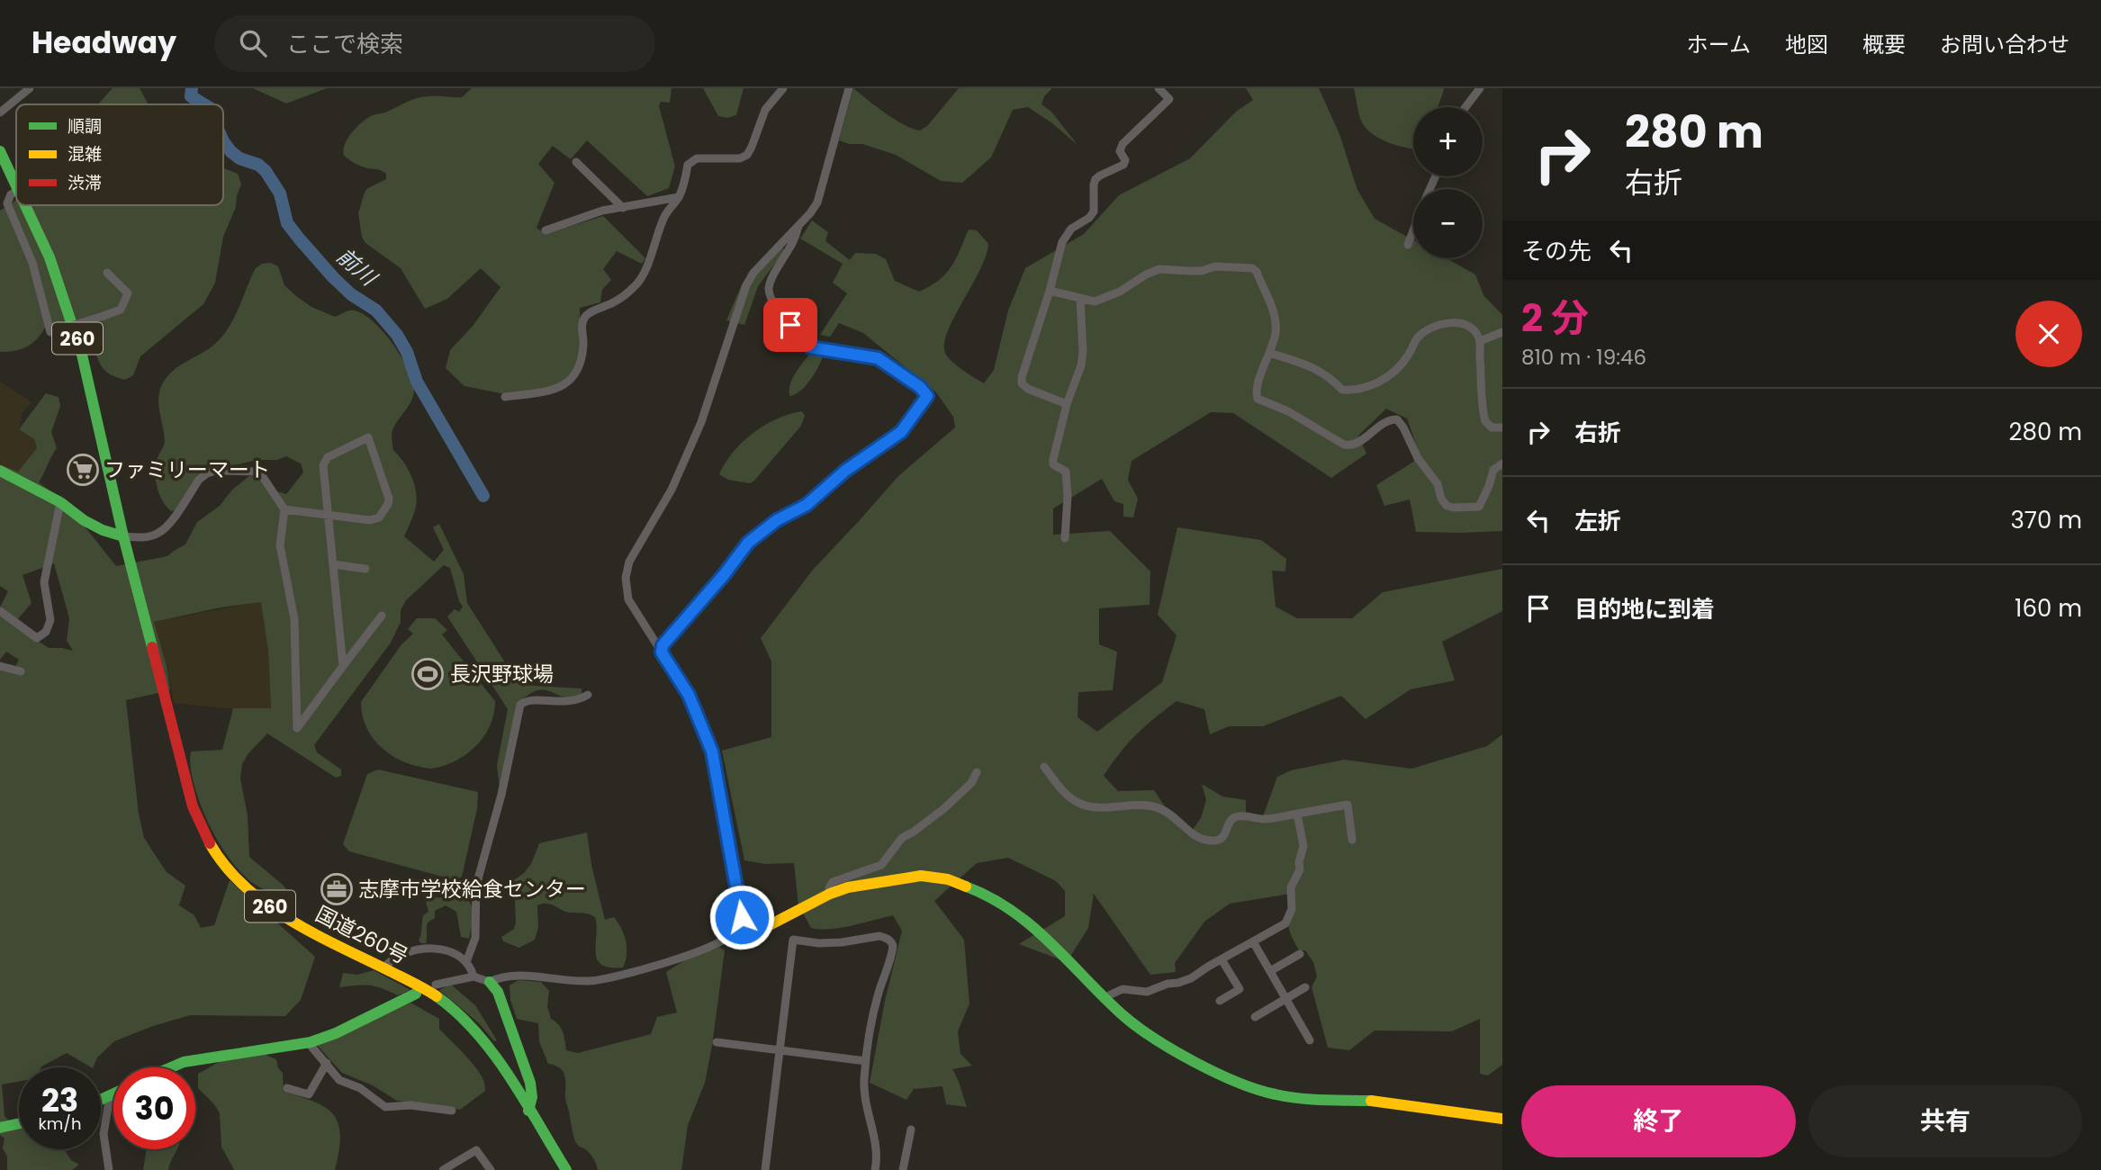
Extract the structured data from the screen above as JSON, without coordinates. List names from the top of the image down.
{
  "streets": {
    "main road": ["260", "国道260号"]
  },
  "crossings": [
    ["260", "国道260号"]
  ],
  "water": ["前川"],
  "places": {
    "supermarket": ["ファミリーマート"],
    "sports": ["長沢野球場"],
    "office": ["志摩市学校給食センター"]
  },
  "legend": ["順調", "混雑", "渋滞"],
  "page": {
    "header": "Headway",
    "search": "ここで検索",
    "nav": [
      "ホーム",
      "地図",
      "概要",
      "お問い合わせ"
    ],
    "turn": ["280 m", "右折"],
    "map_buttons": ["+", "−"],
    "then": "その先",
    "heading": ["2 分", "810 m · 19:46"],
    "list": [
      {
        "name": "右折",
        "value": "280 m"
      },
      {
        "name": "左折",
        "value": "370 m"
      },
      {
        "name": "目的地に到着",
        "value": "160 m"
      }
    ],
    "speed": "23 km/h",
    "limit": "30",
    "buttons": ["終了", "共有"]
  }
}
